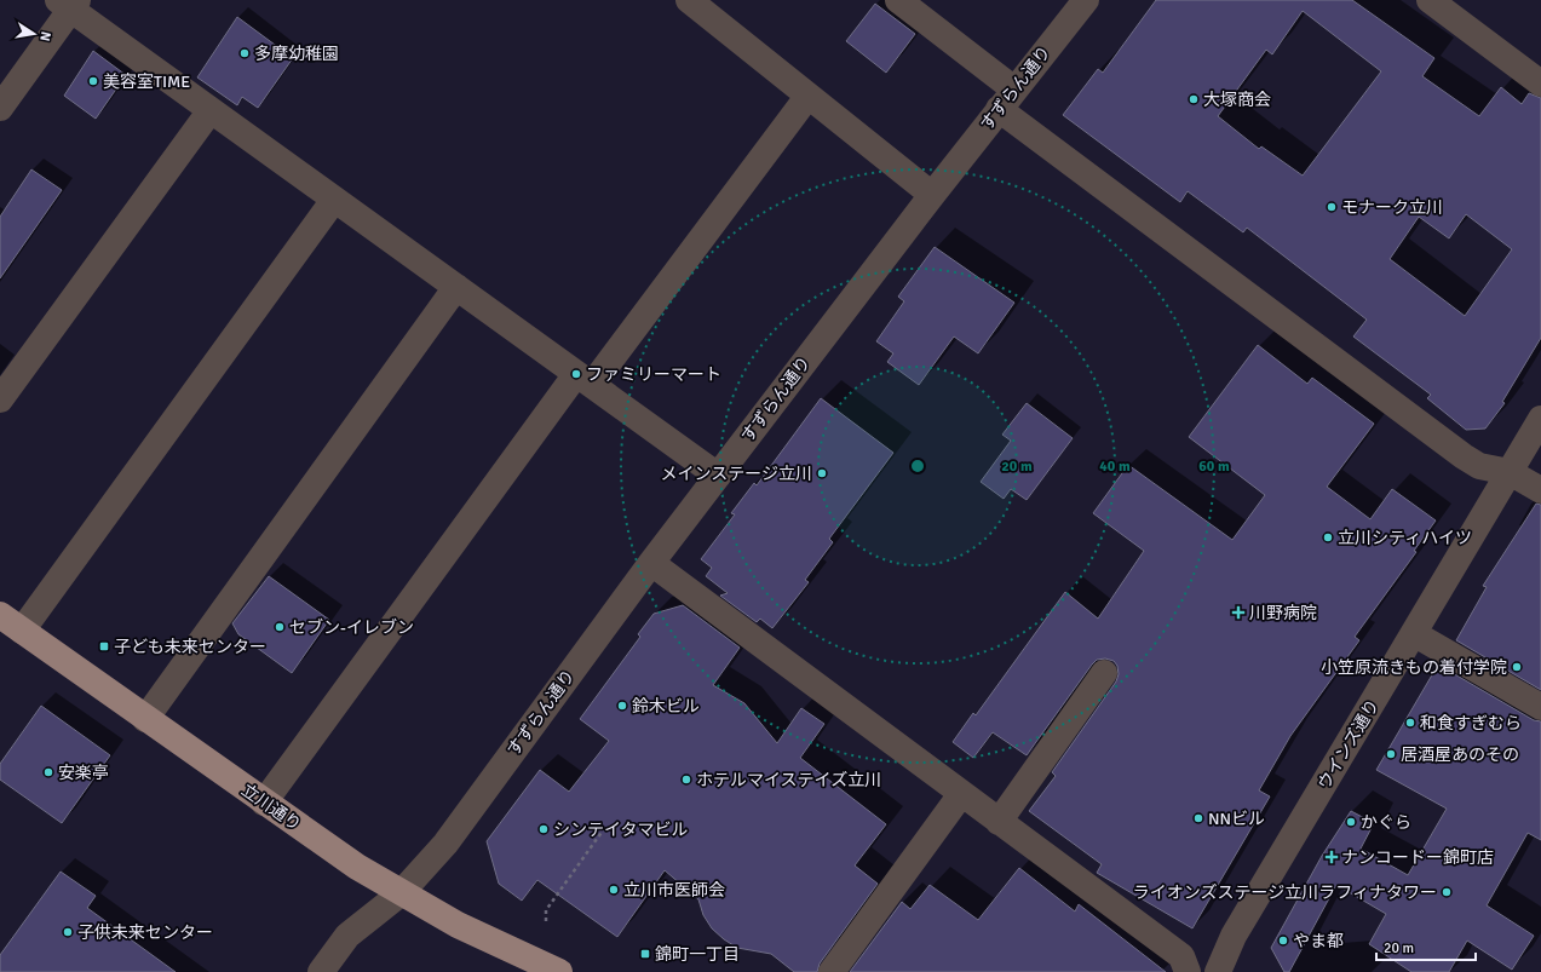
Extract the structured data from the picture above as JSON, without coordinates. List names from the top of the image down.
{
  "streets": {
    "main road": ["立川通り"],
    "street": ["すずらん通り", "ウインズ通り"]
  },
  "crossings": [
    ["すずらん通り", "立川通り"]
  ],
  "places": {
    "other": [
      "多摩幼稚園",
      "美容室TIME",
      "大塚商会",
      "モナーク立川",
      "ファミリーマート",
      "メインステージ立川",
      "立川シティハイツ",
      "セブン-イレブン",
      "小笠原流きもの着付学院",
      "鈴木ビル",
      "和食すぎむら",
      "居酒屋あのその",
      "安楽亭",
      "ホテルマイステイズ立川",
      "NNビル",
      "かぐら",
      "シンテイタマビル",
      "立川市医師会",
      "ライオンズステージ立川ラフィナタワー",
      "子供未来センター",
      "やま都"
    ],
    "health": ["川野病院", "ナンコードー錦町店"],
    "transit": ["子ども未来センター", "錦町一丁目"]
  },
  "scale_bar": "20 m",
  "north": "right",
  "rings": ["20 m", "40 m", "60 m"]
}
